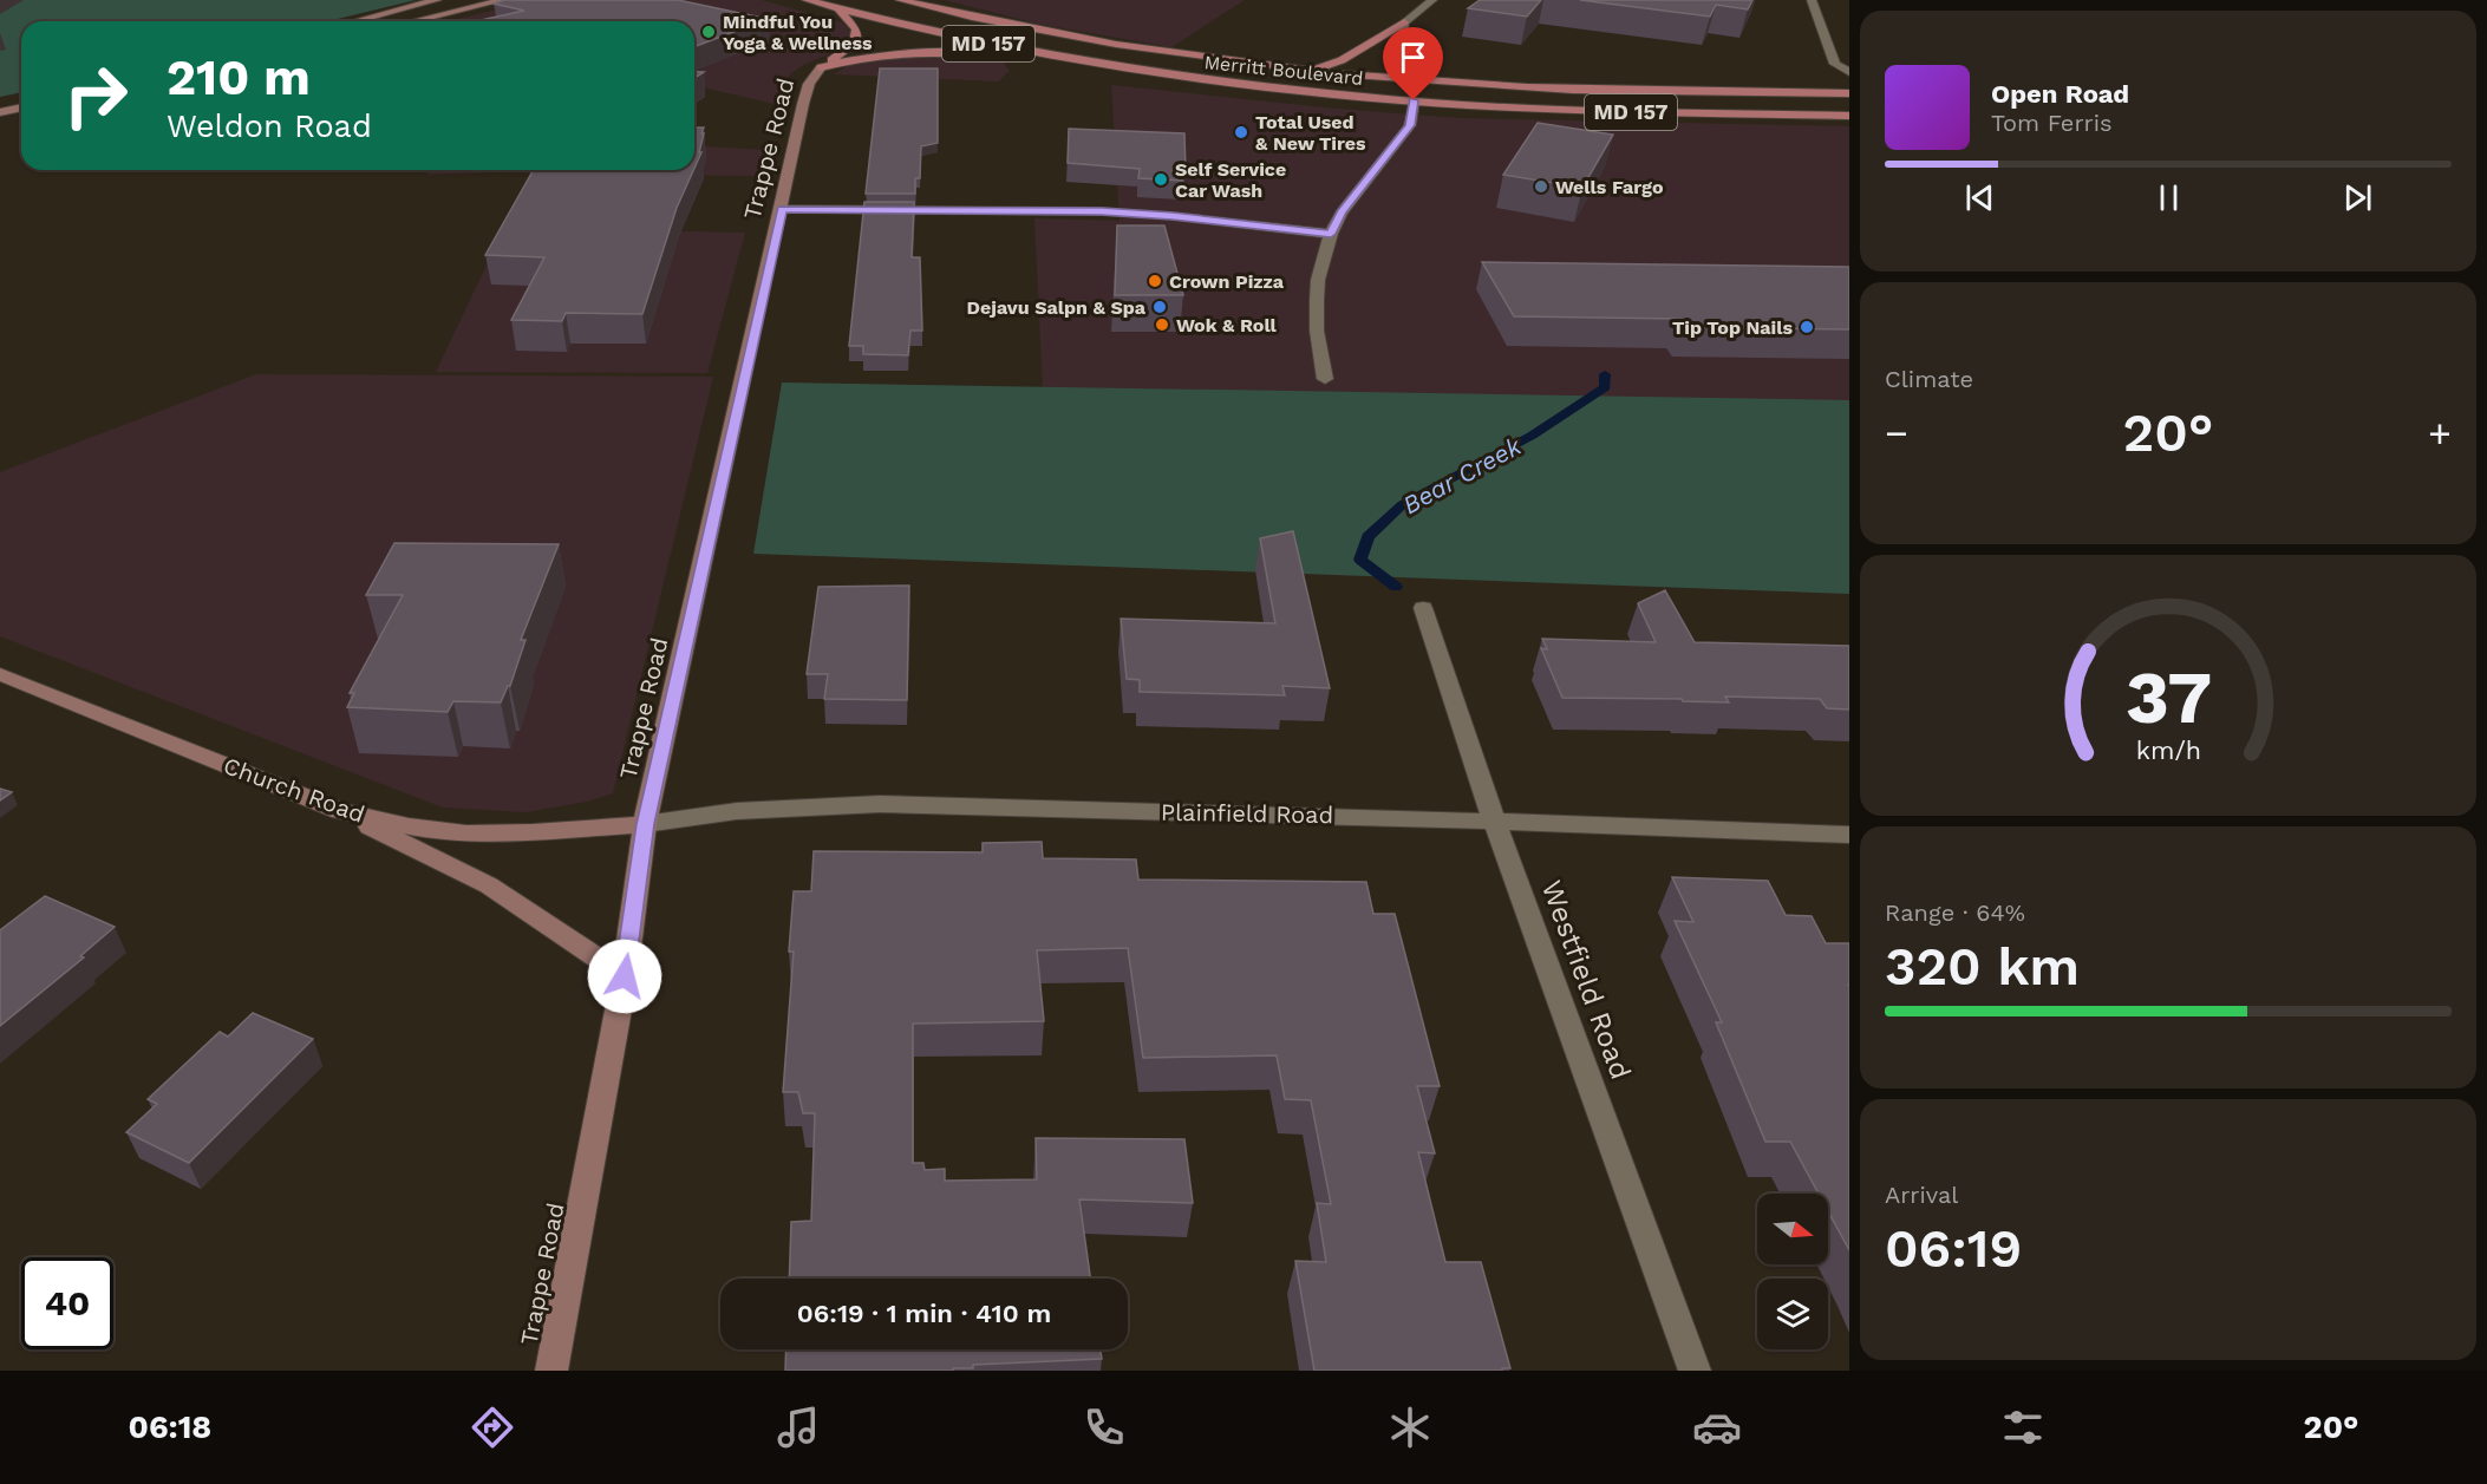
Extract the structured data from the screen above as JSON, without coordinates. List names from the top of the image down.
{
  "streets": {
    "main road": ["MD 157", "Merritt Boulevard"],
    "street": [
      "Trappe Road",
      "Church Road",
      "Plainfield Road",
      "Westfield Road"
    ]
  },
  "crossings": [
    ["Trappe Road", "Church Road"],
    ["Trappe Road", "Plainfield Road"],
    ["Church Road", "Plainfield Road"],
    ["Plainfield Road", "Westfield Road"]
  ],
  "water": ["Bear Creek"],
  "places": [
    "Mindful You Yoga & Wellness",
    "Total Used & New Tires",
    "Self Service Car Wash",
    "Wells Fargo",
    "Crown Pizza",
    "Dejavu Salpn & Spa",
    "Wok & Roll",
    "Tip Top Nails"
  ],
  "north": "right",
  "page": {
    "turn": ["210 m", "Weldon Road"],
    "song": ["Open Road", "Tom Ferris"],
    "tile": [
      "Climate",
      ["Range · 64%", "320 km"],
      ["Arrival", "06:19"]
    ],
    "heat": ["−", "20°", "+"],
    "limit": "40",
    "trip": "06:19 · 1 min · 410 m",
    "tabs": ["06:18", "20°"],
    "gauge": ["37", "km/h"]
  }
}
